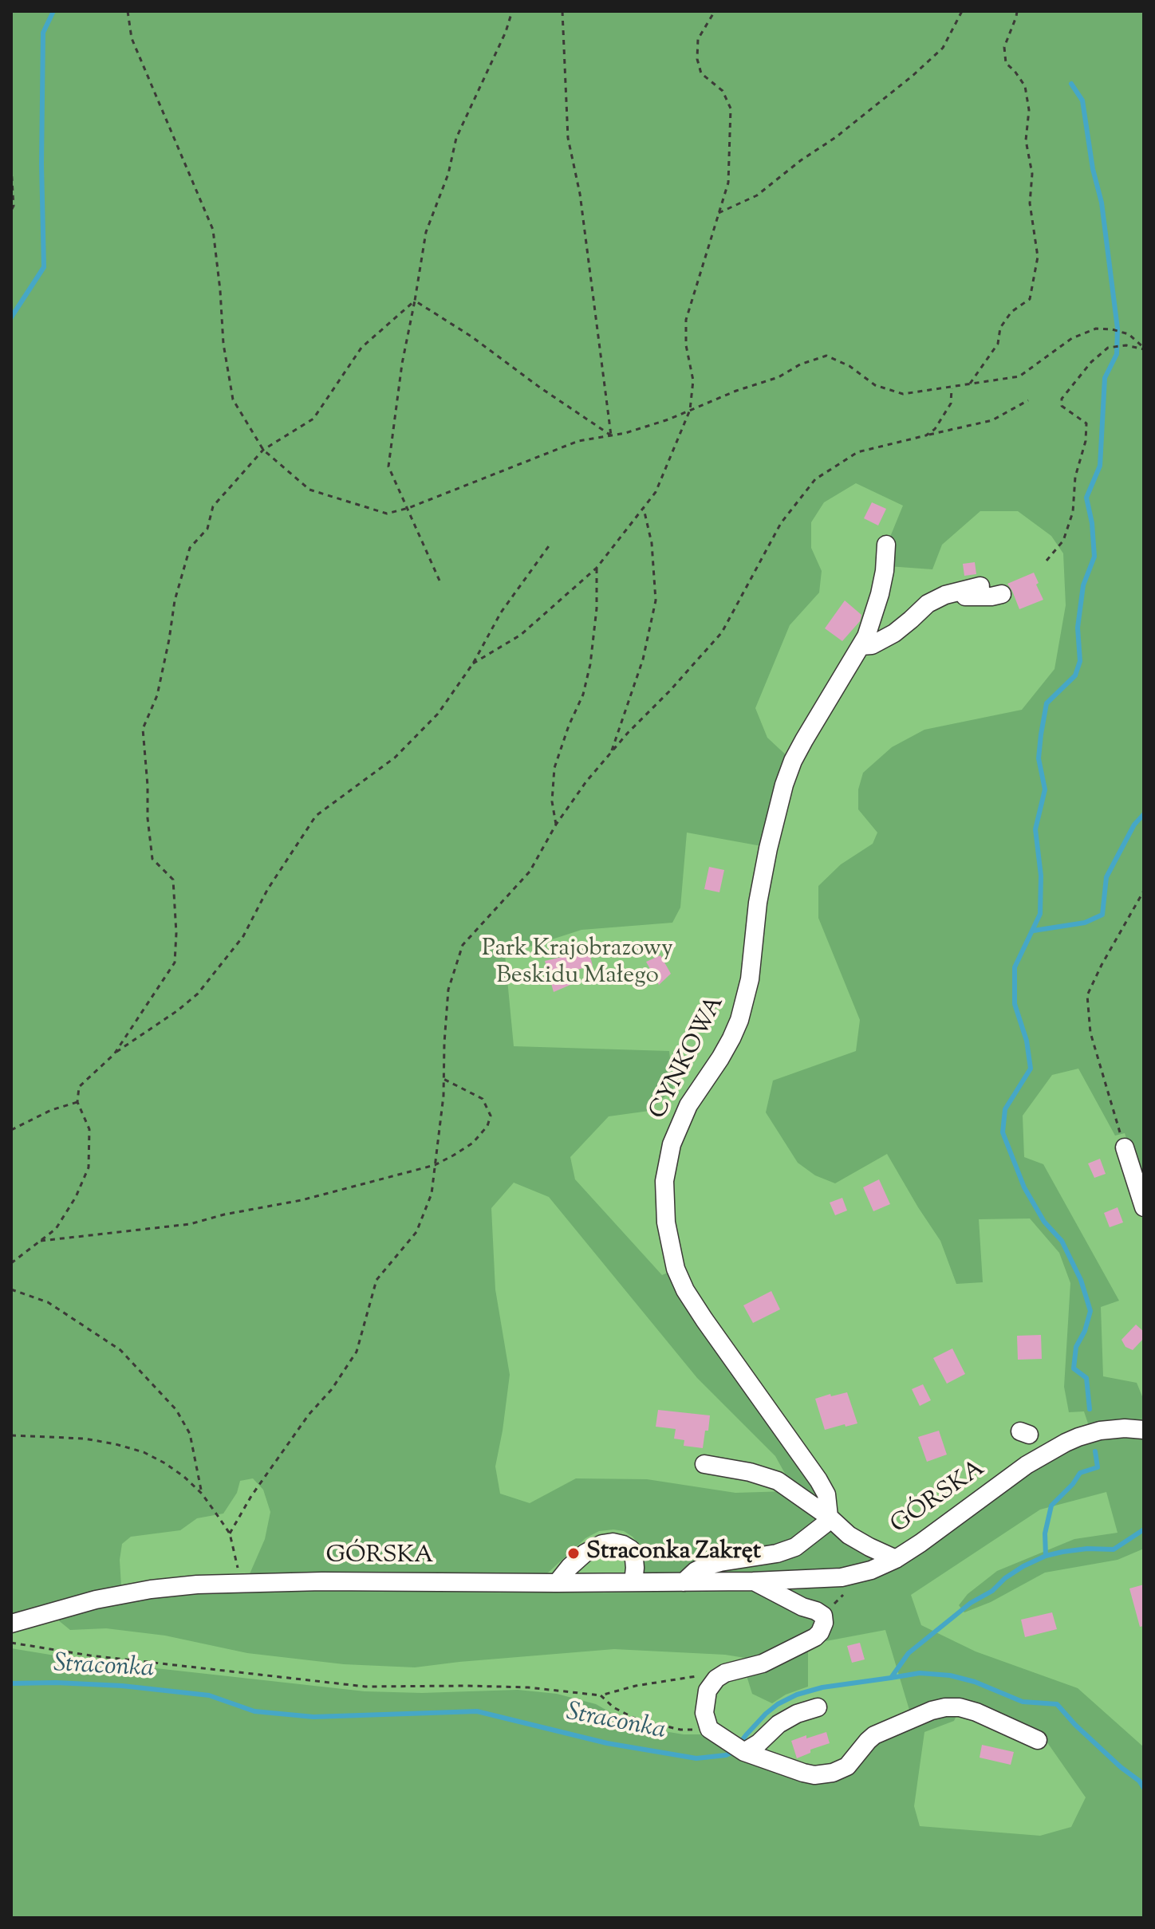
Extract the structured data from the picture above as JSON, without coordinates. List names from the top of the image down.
{
  "streets": {
    "street": ["CYNKOWA", "GÓRSKA"]
  },
  "water": ["Straconka"],
  "parks": ["Park Krajobrazowy Beskidu Małego"],
  "places": ["Straconka Zakręt"]
}
